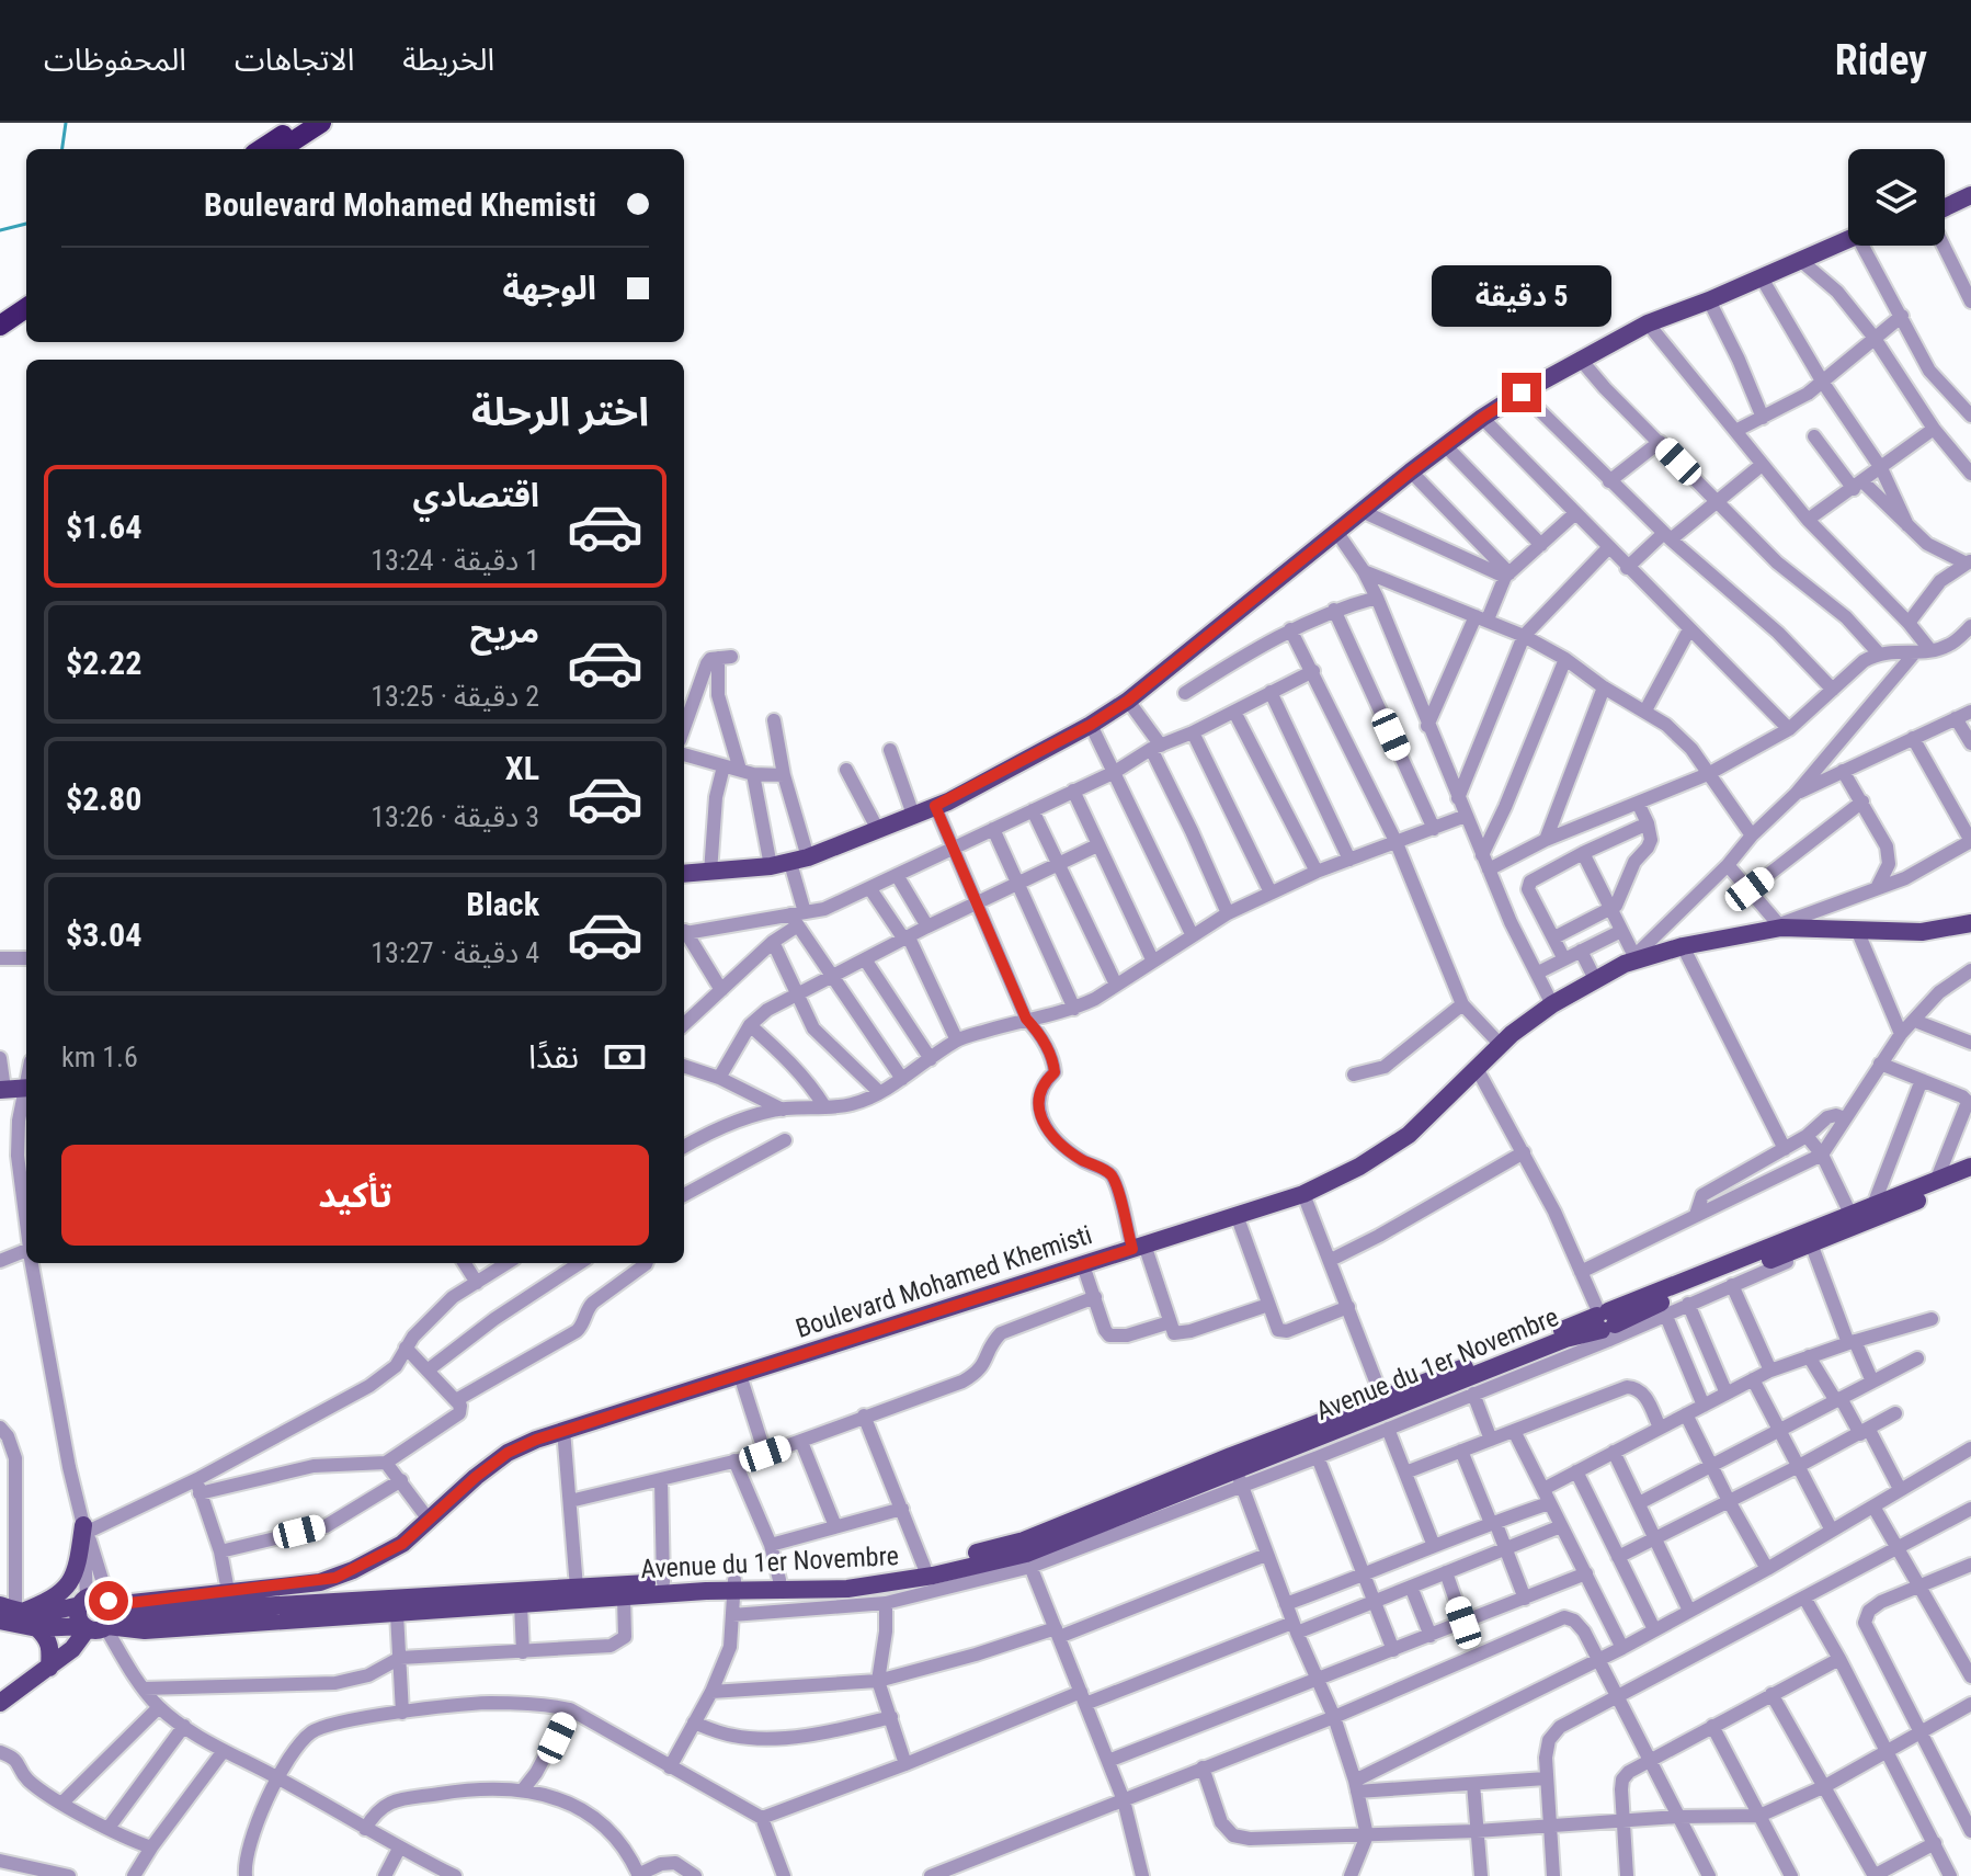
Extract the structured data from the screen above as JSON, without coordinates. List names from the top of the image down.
{
  "streets": {
    "main road": ["Boulevard Mohamed Khemisti", "Avenue du 1er Novembre"]
  },
  "crossings": [
    ["Boulevard Mohamed Khemisti", "Avenue du 1er Novembre"]
  ],
  "page": {
    "header": "Ridey",
    "nav": ["الخريطة", "الاتجاهات", "المحفوظات"],
    "banner": ["Boulevard Mohamed Khemisti", "الوجهة"],
    "bubble": "5 دقيقة",
    "heading": "اختر الرحلة",
    "list": [
      {
        "name": "اقتصادي",
        "note": "1 دقيقة · 13:24",
        "value": "$1.64"
      },
      {
        "name": "مريح",
        "note": "2 دقيقة · 13:25",
        "value": "$2.22"
      },
      {
        "name": "XL",
        "note": "3 دقيقة · 13:26",
        "value": "$2.80"
      },
      {
        "name": "Black",
        "note": "4 دقيقة · 13:27",
        "value": "$3.04"
      }
    ],
    "pay": ["نقدًا", "1.6 km"],
    "buttons": "تأكيد"
  }
}
